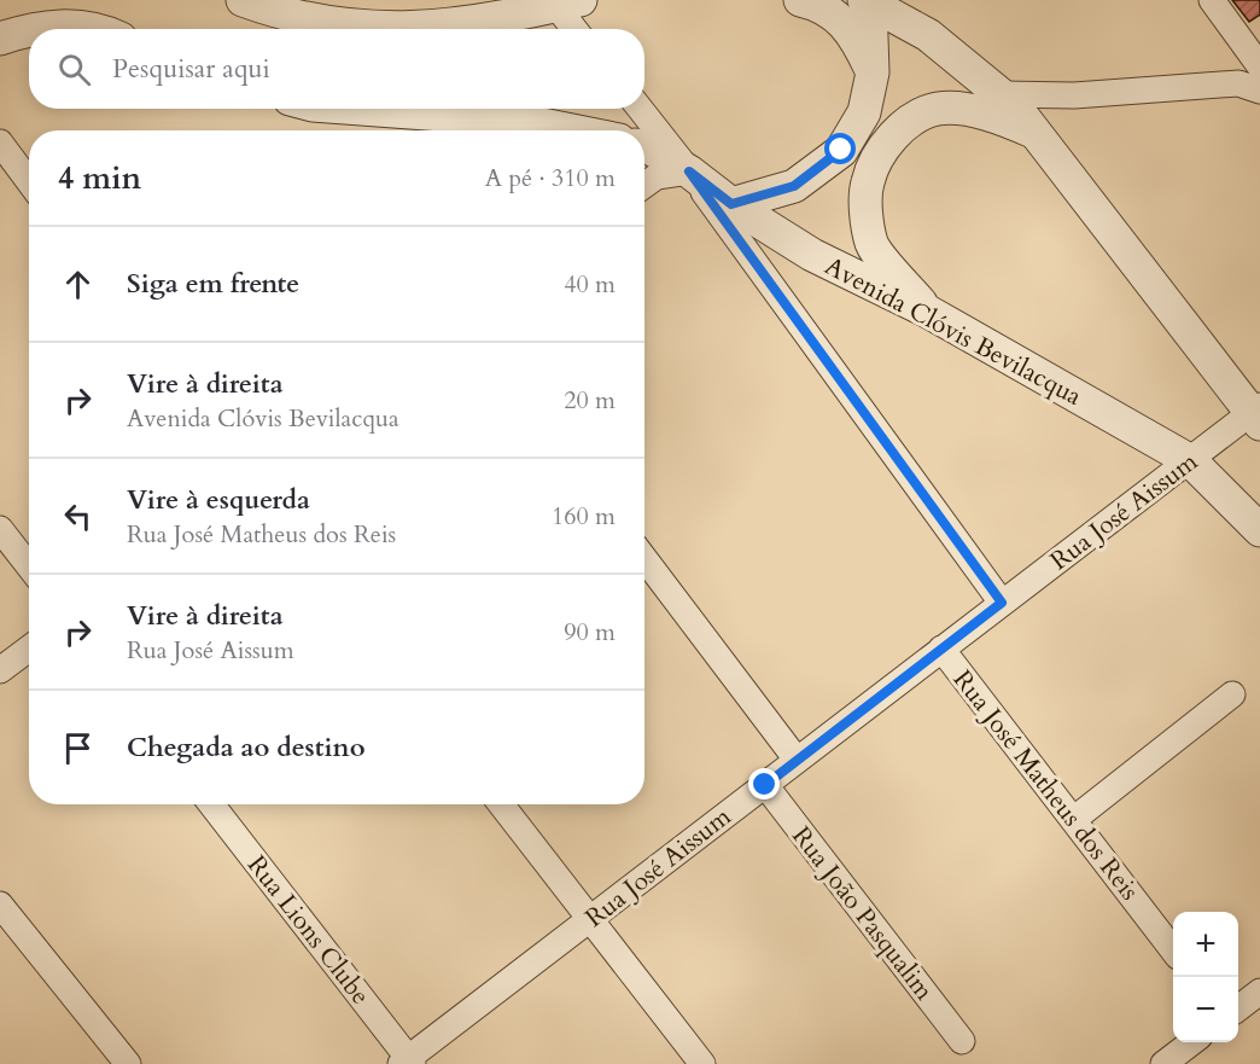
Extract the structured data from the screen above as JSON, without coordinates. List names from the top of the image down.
{
  "streets": {
    "street": [
      "Avenida Clóvis Bevilacqua",
      "Rua José Aissum",
      "Rua José Matheus dos Reis",
      "Rua João Pasqualim",
      "Rua Lions Clube"
    ]
  },
  "crossings": [
    ["Avenida Clóvis Bevilacqua", "Rua José Aissum"],
    ["Rua José Aissum", "Rua José Matheus dos Reis"],
    ["Rua José Aissum", "Rua João Pasqualim"],
    ["Rua José Aissum", "Rua Lions Clube"]
  ],
  "page": {
    "search": "Pesquisar aqui",
    "heading": ["4 min", "A pé · 310 m"],
    "list": [
      ["Siga em frente", "40 m"],
      ["Vire à direita", "Avenida Clóvis Bevilacqua", "20 m"],
      ["Vire à esquerda", "Rua José Matheus dos Reis", "160 m"],
      ["Vire à direita", "Rua José Aissum", "90 m"],
      "Chegada ao destino"
    ],
    "map_buttons": ["+", "−"]
  }
}
